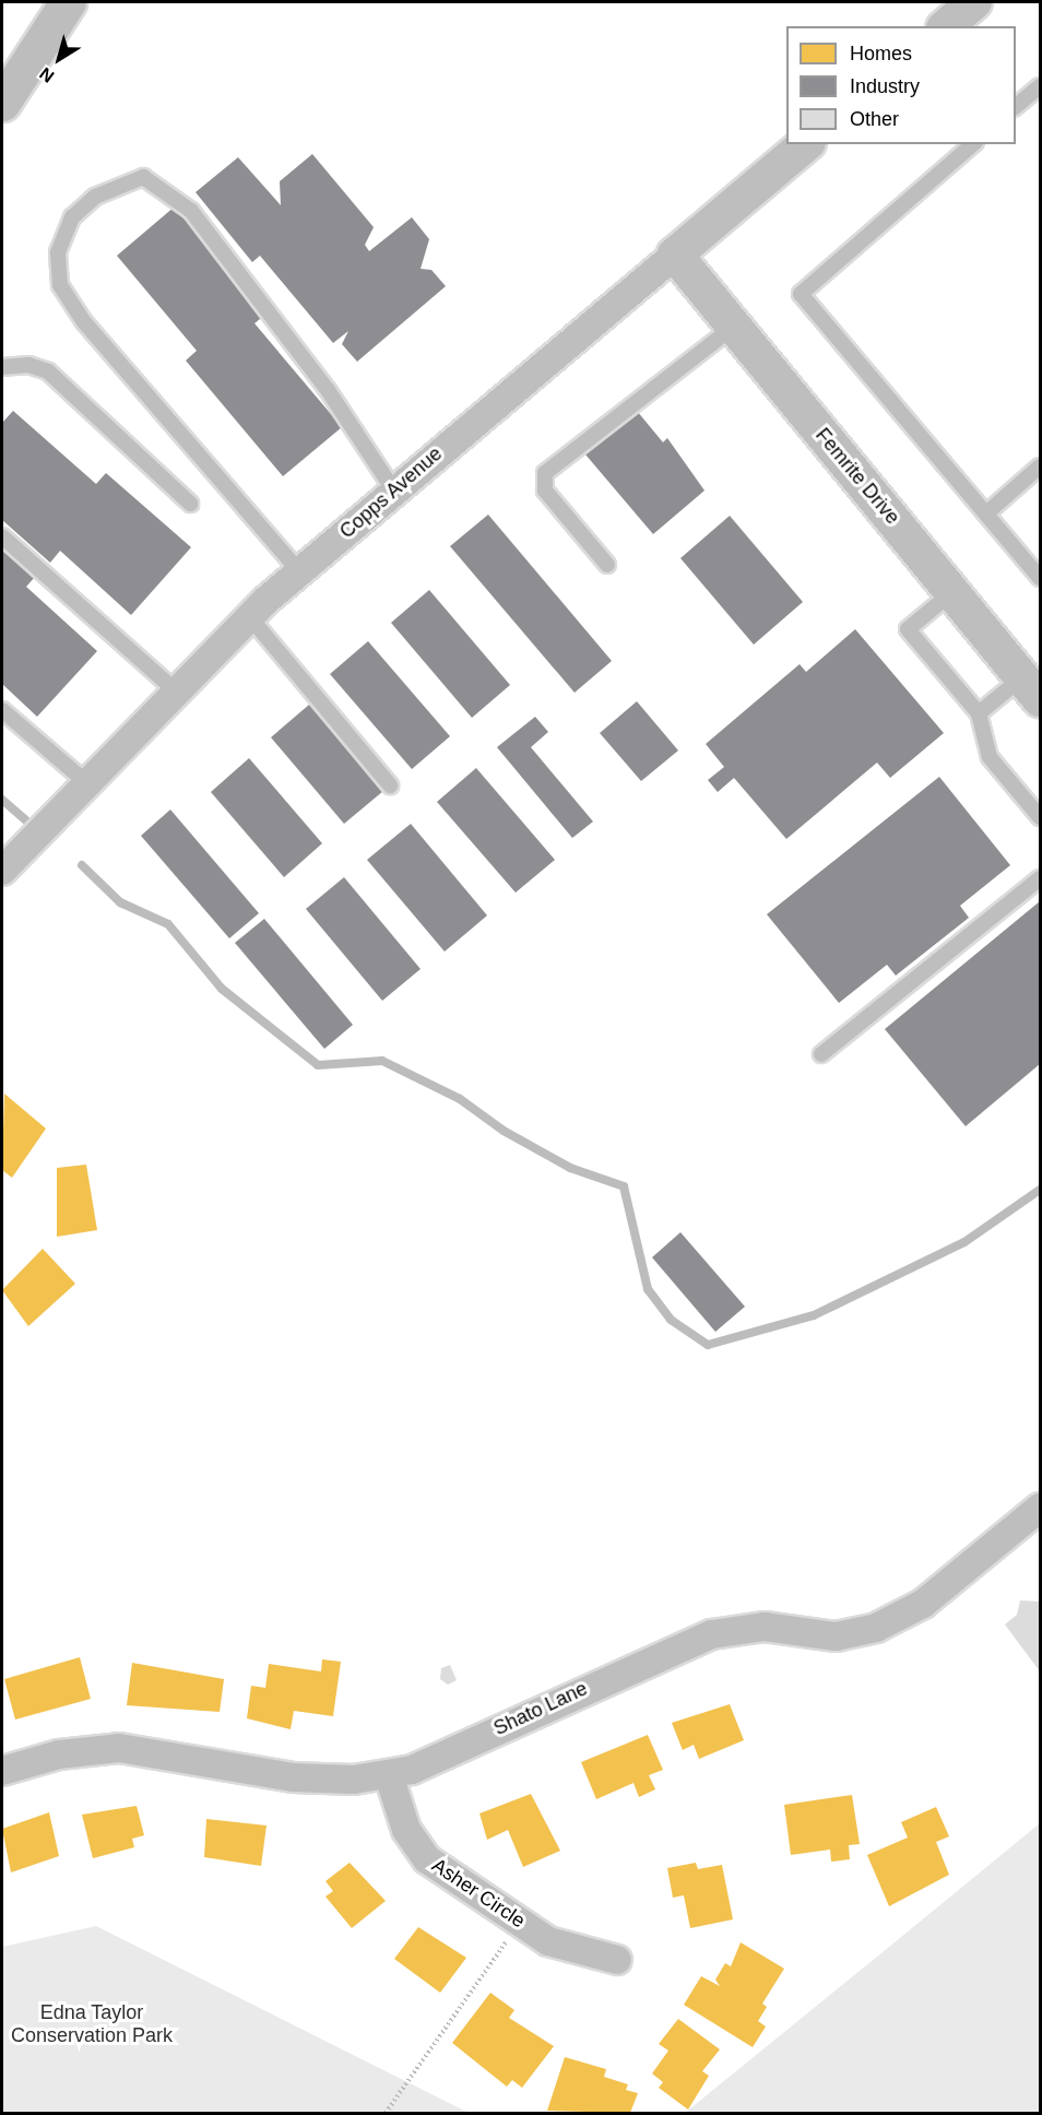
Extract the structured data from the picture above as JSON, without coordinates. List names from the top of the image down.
{
  "streets": {
    "street": [
      "Femrite Drive",
      "Copps Avenue",
      "Shato Lane",
      "Asher Circle"
    ]
  },
  "crossings": [
    ["Femrite Drive", "Copps Avenue"],
    ["Shato Lane", "Asher Circle"]
  ],
  "parks": ["Edna Taylor Conservation Park"],
  "legend": ["Homes", "Industry", "Other"],
  "north": "bottom left"
}
